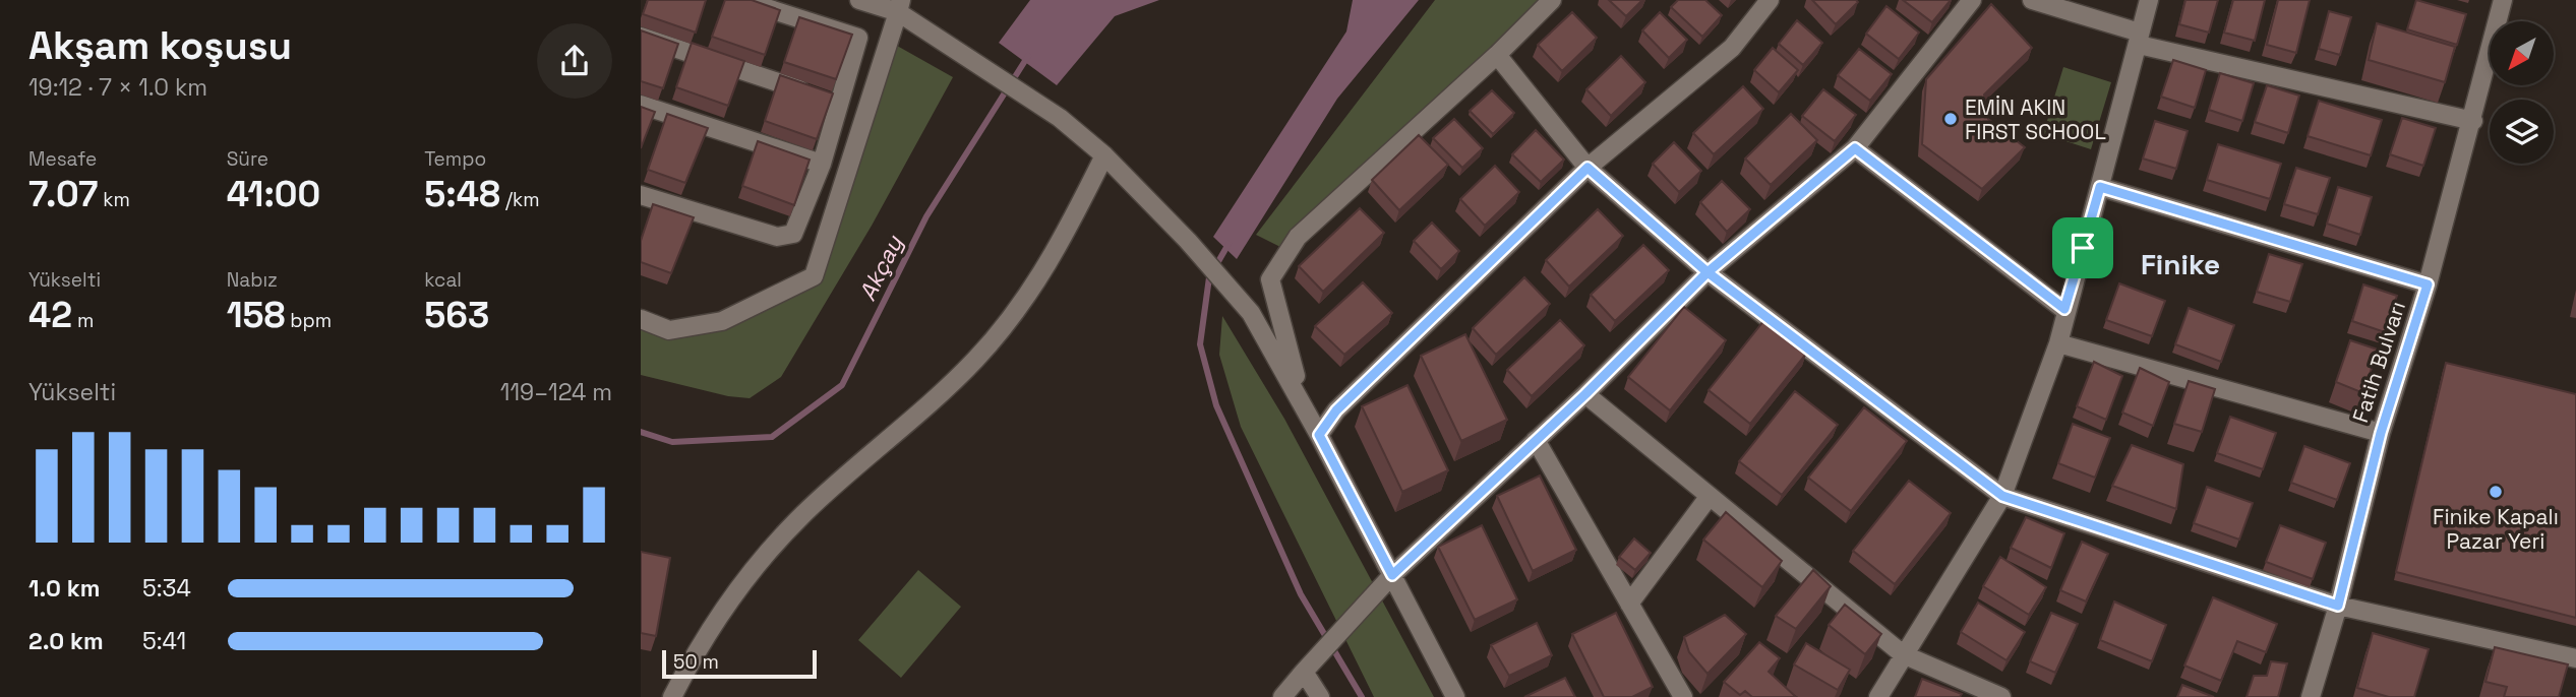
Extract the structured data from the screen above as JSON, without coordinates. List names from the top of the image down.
{
  "streets": {
    "street": ["Fatih Bulvarı"]
  },
  "districts": ["Finike"],
  "water": ["Akçay"],
  "places": ["EMİN AKIN FIRST SCHOOL", "Finike Kapalı Pazar Yeri"],
  "scale_bar": "50 m",
  "north": "bottom left",
  "page": {
    "heading": ["Akşam koşusu", "19:12 · 7 × 1.0 km"],
    "stats": [
      ["Mesafe", "7.07 km"],
      ["Süre", "41:00"],
      ["Tempo", "5:48 /km"],
      ["Yükselti", "42 m"],
      ["Nabız", "158 bpm"],
      ["kcal", "563"]
    ],
    "chart": ["Yükselti", "119–124 m"],
    "list": [
      {
        "name": "1.0 km",
        "note": "5:34"
      },
      {
        "name": "2.0 km",
        "note": "5:41"
      }
    ],
    "scale": "50 m"
  }
}
